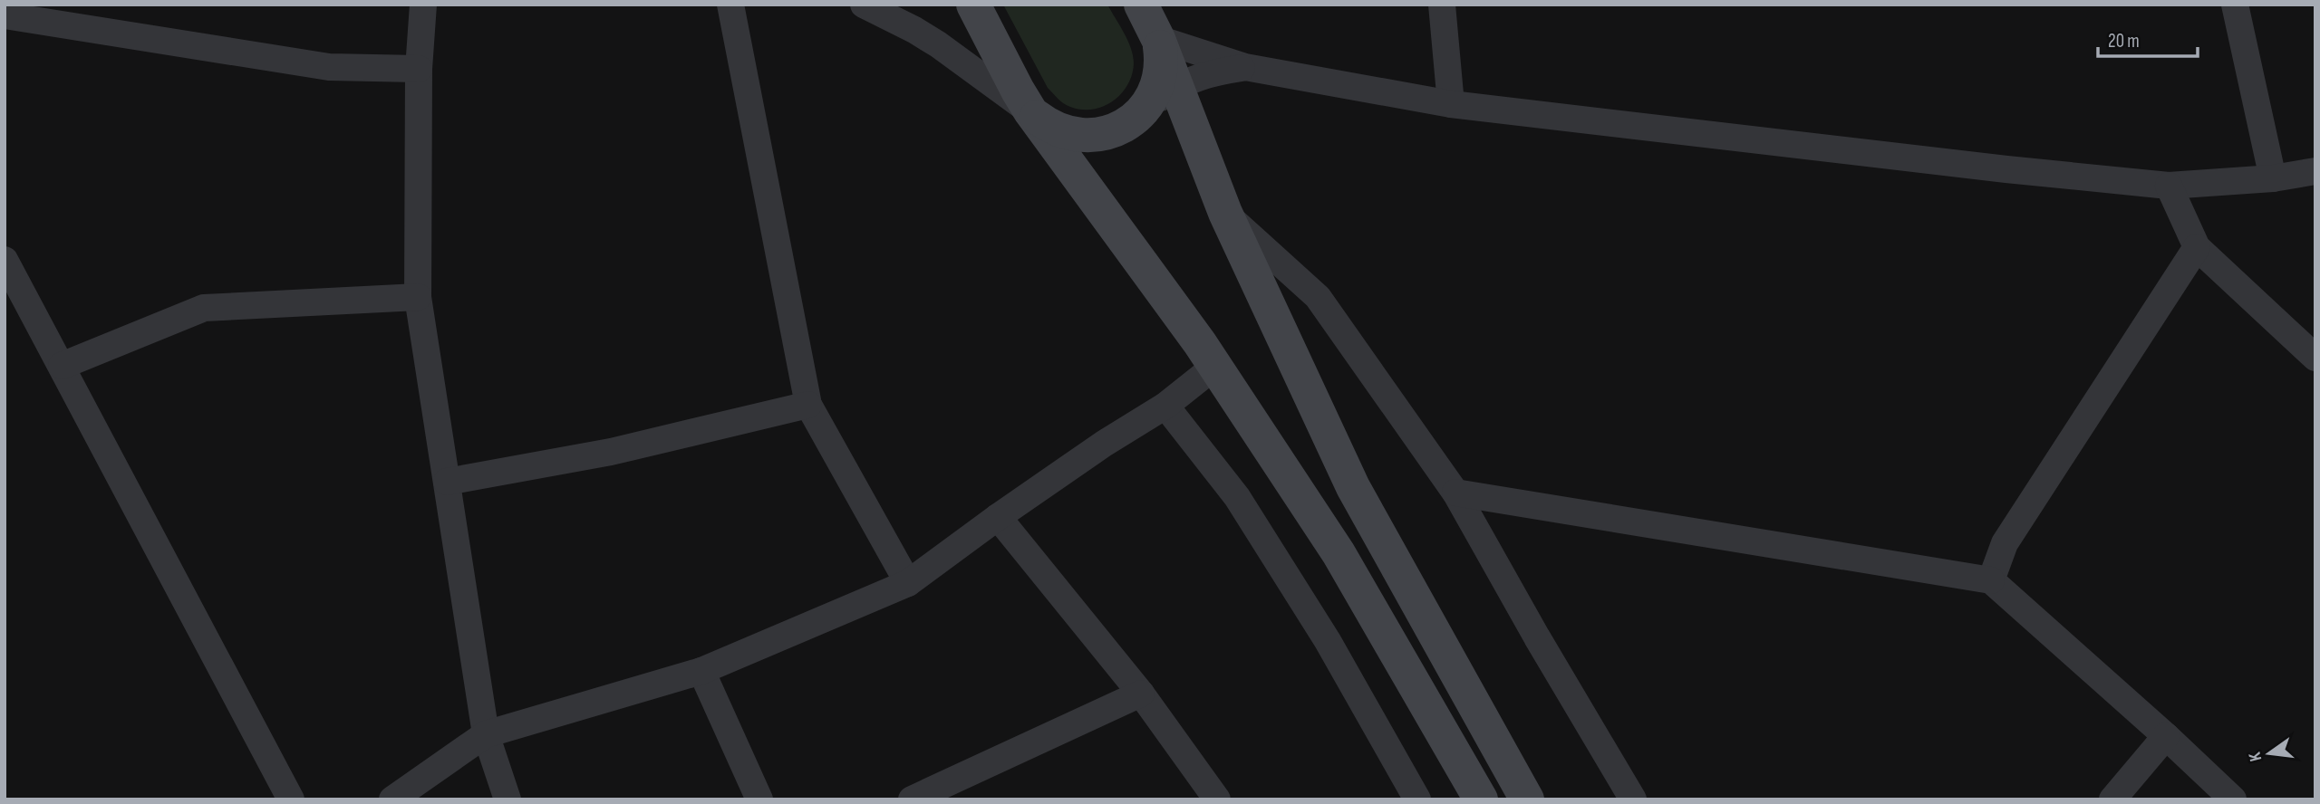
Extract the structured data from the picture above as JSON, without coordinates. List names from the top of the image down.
{
  "scale_bar": "20 m",
  "north": "left"
}
